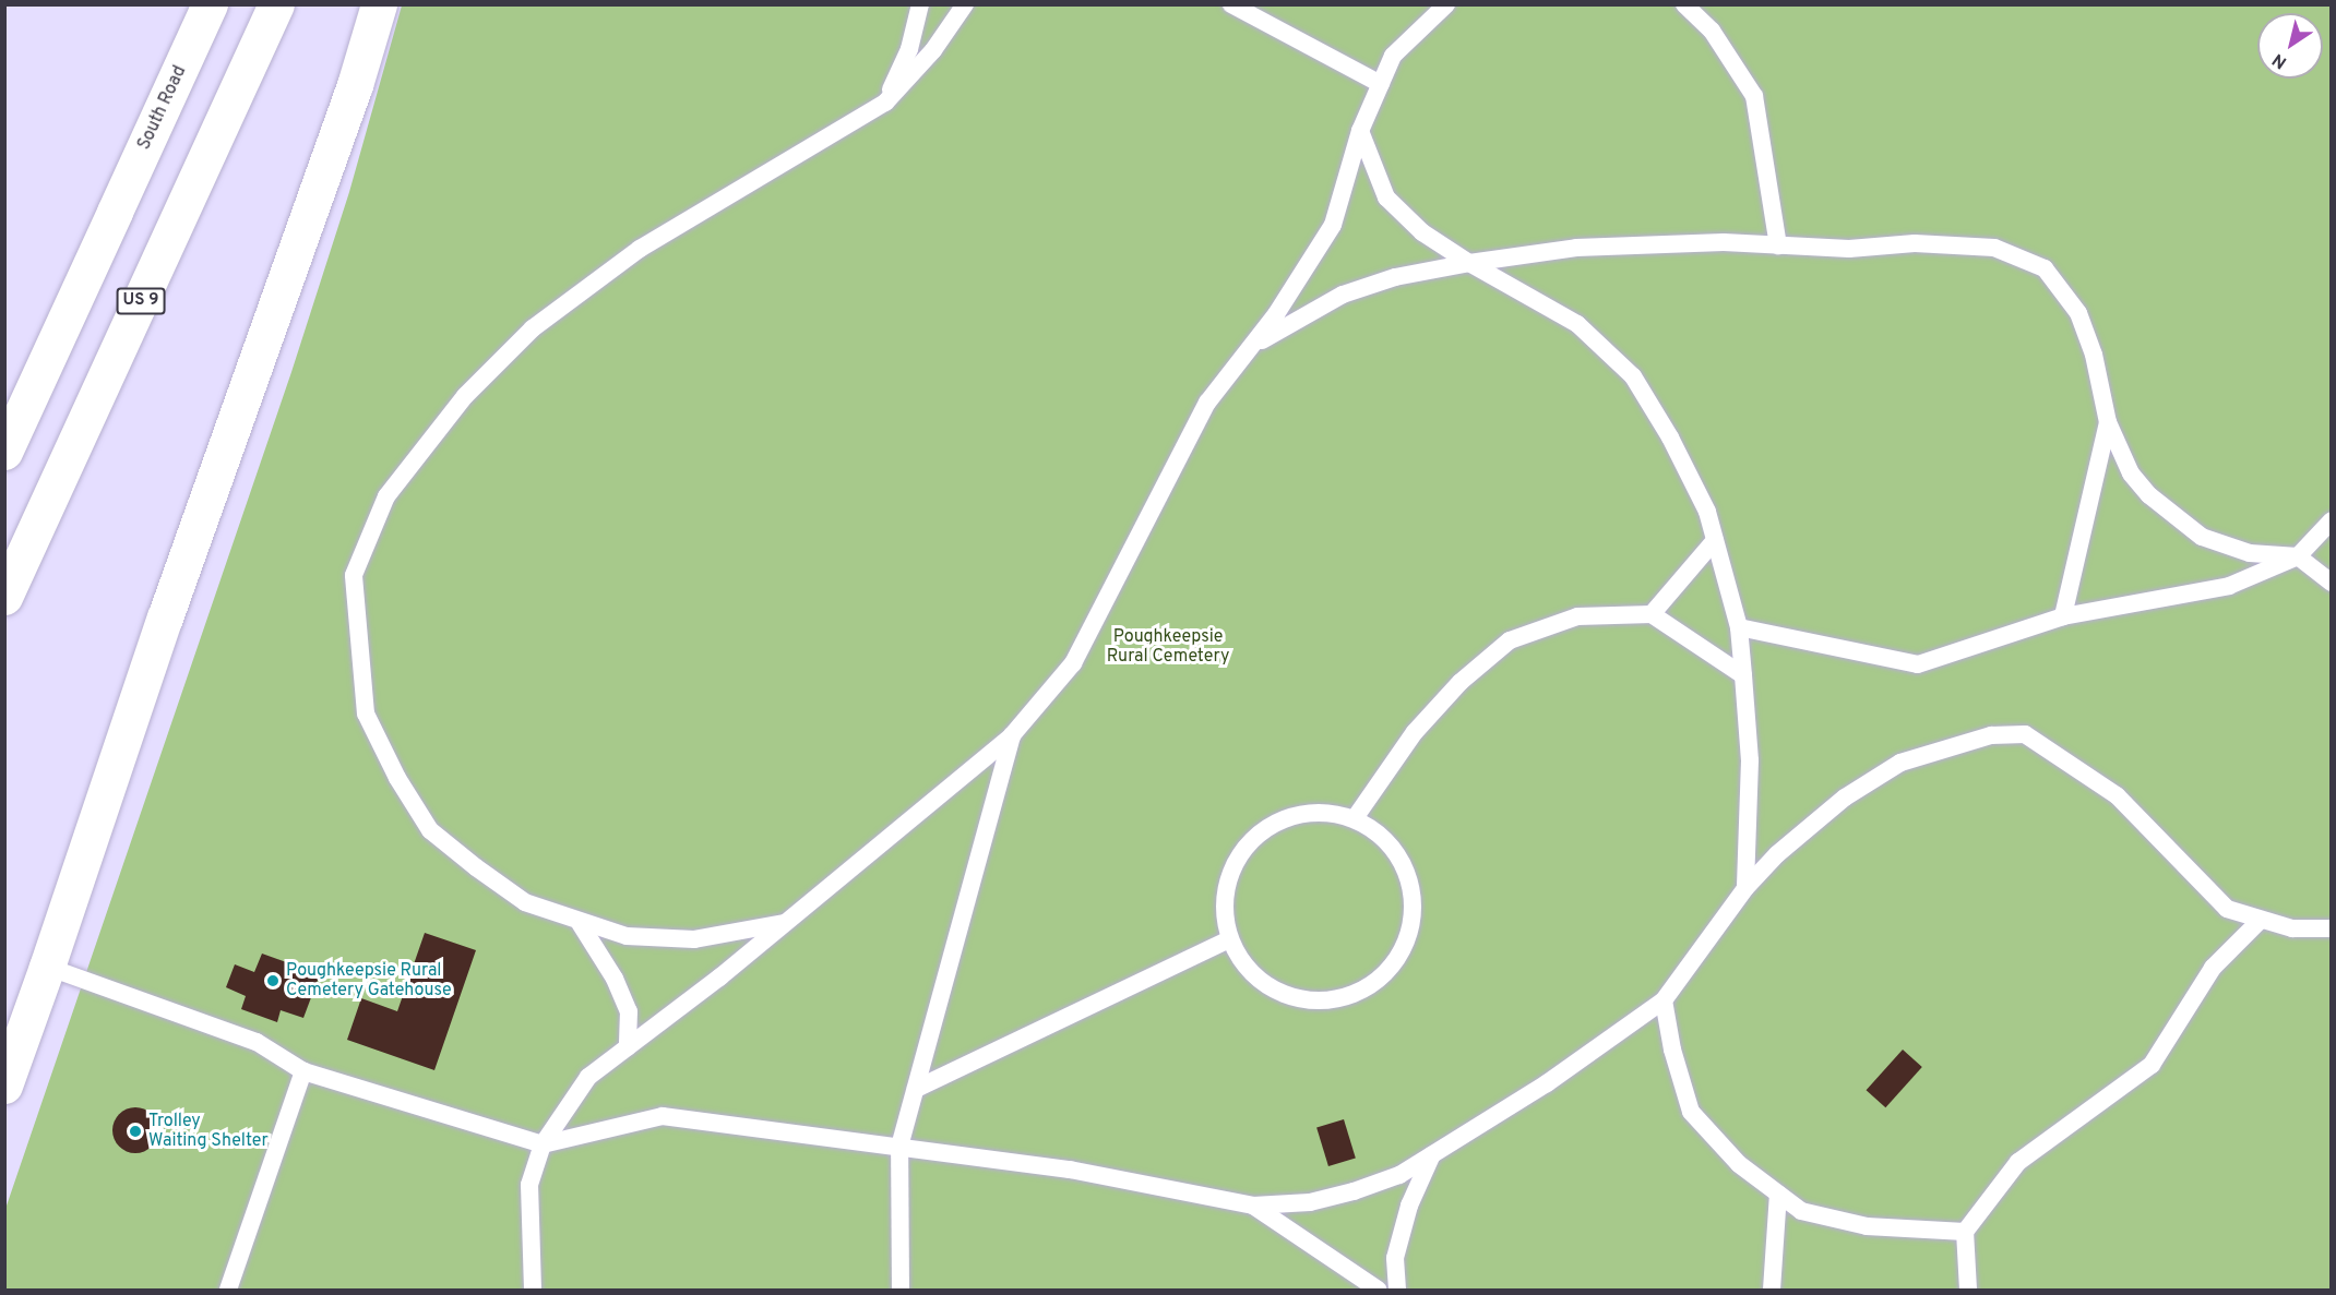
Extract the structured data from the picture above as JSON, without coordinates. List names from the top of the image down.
{
  "streets": {
    "main road": ["South Road", "US 9"]
  },
  "parks": ["Poughkeepsie Rural Cemetery"],
  "places": ["Poughkeepsie Rural Cemetery Gatehouse", "Trolley Waiting Shelter"],
  "north": "bottom left"
}
